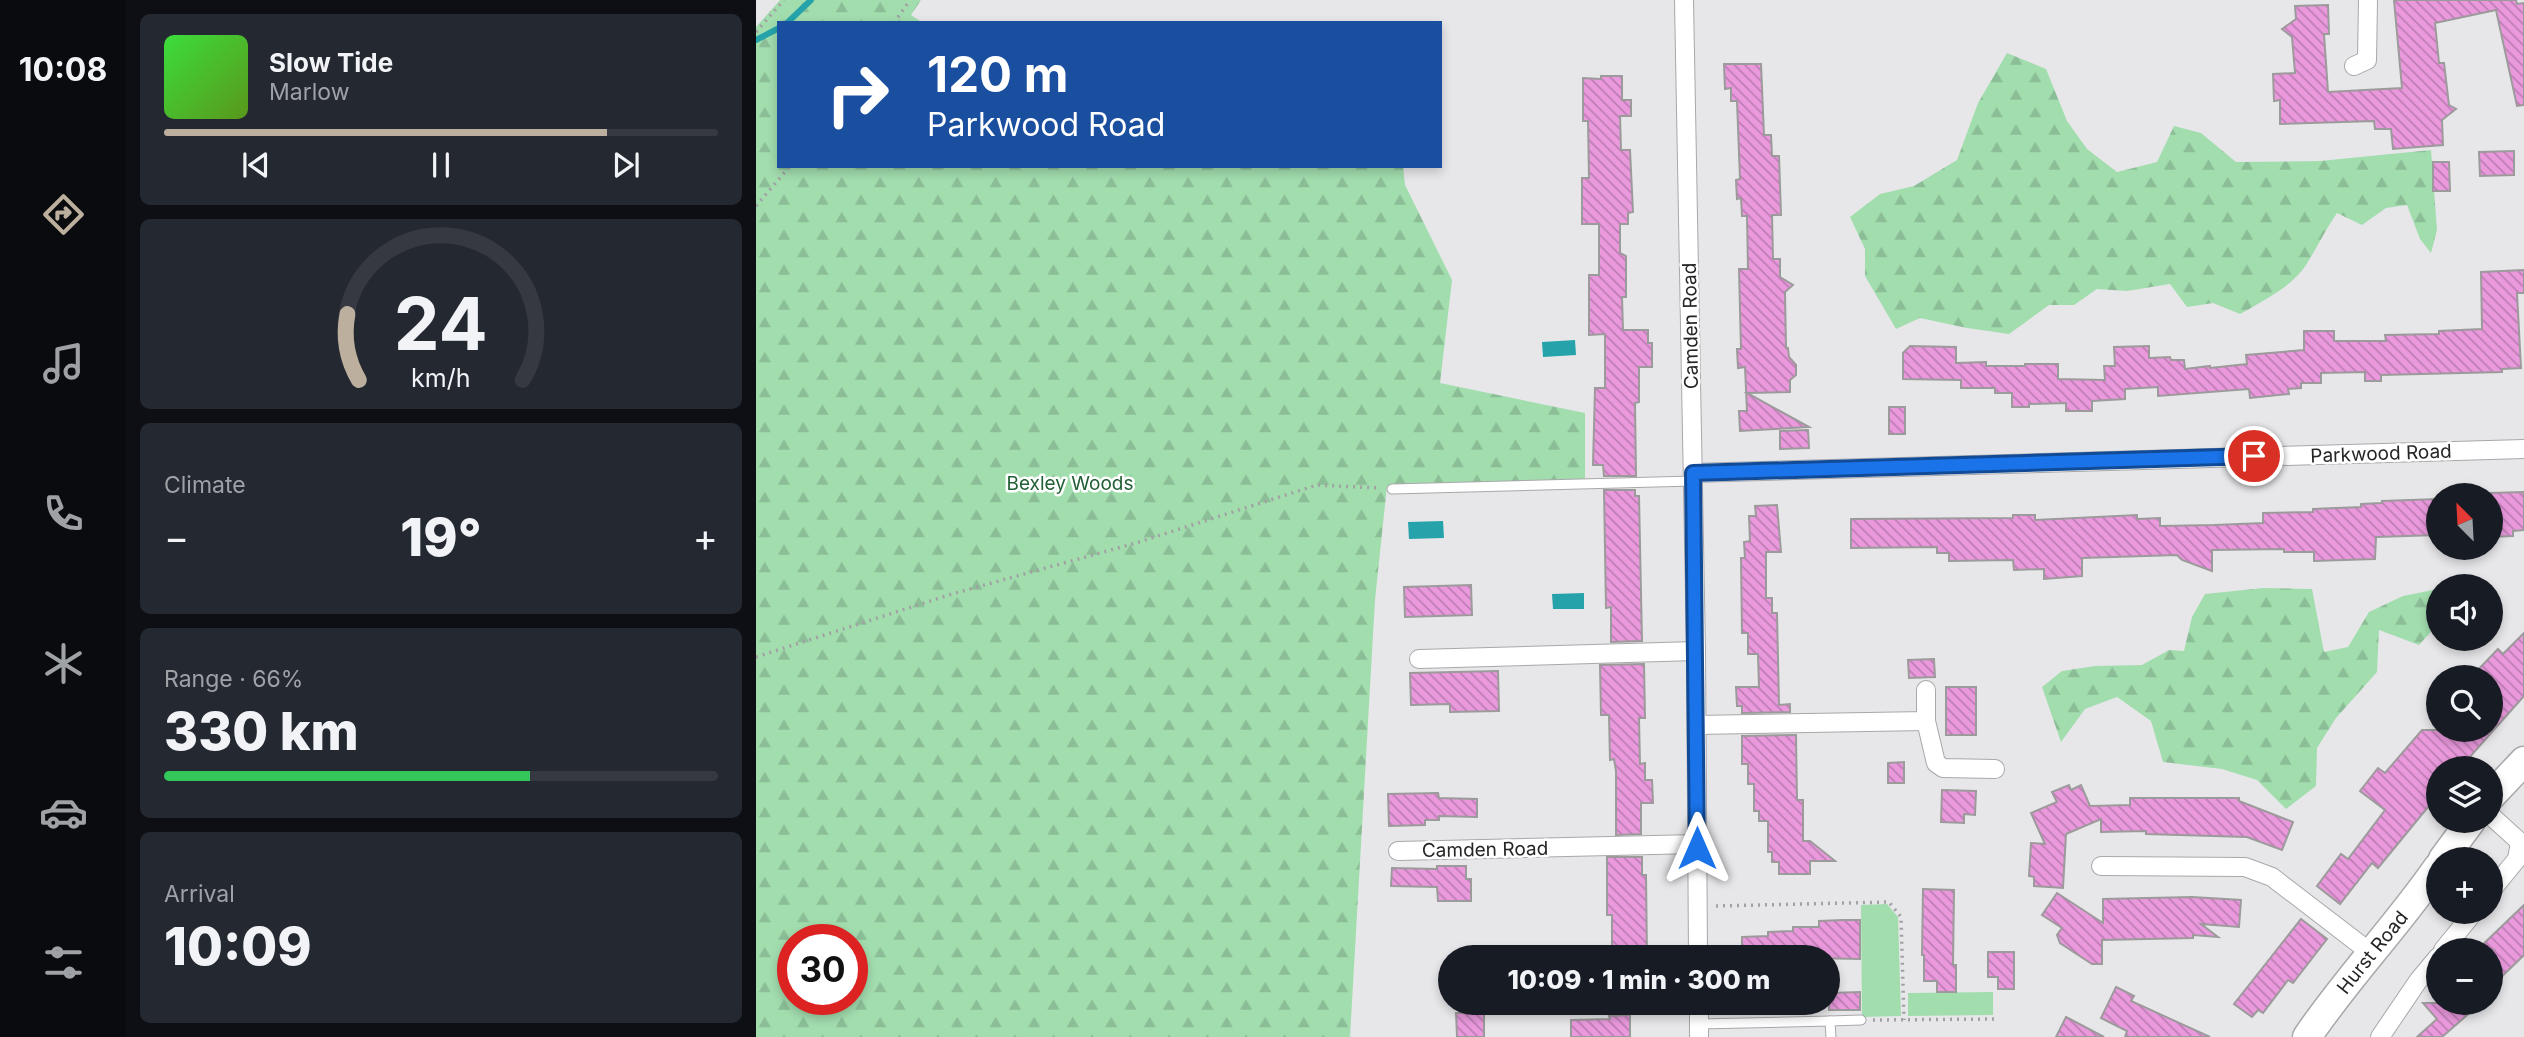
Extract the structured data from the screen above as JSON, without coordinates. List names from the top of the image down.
{
  "streets": {
    "main road": ["Hurst Road"],
    "street": ["Camden Road", "Parkwood Road"]
  },
  "crossings": [
    ["Camden Road", "Parkwood Road"]
  ],
  "parks": ["Bexley Woods"],
  "north": "top left",
  "page": {
    "tabs": "10:08",
    "turn": ["120 m", "Parkwood Road"],
    "song": ["Slow Tide", "Marlow"],
    "tile": [
      "Climate",
      ["Range · 66%", "330 km"],
      ["Arrival", "10:09"]
    ],
    "map_buttons": ["+", "−"],
    "heat": ["−", "19°", "+"],
    "limit": "30",
    "trip": "10:09 · 1 min · 300 m",
    "gauge": ["24", "km/h"]
  }
}
